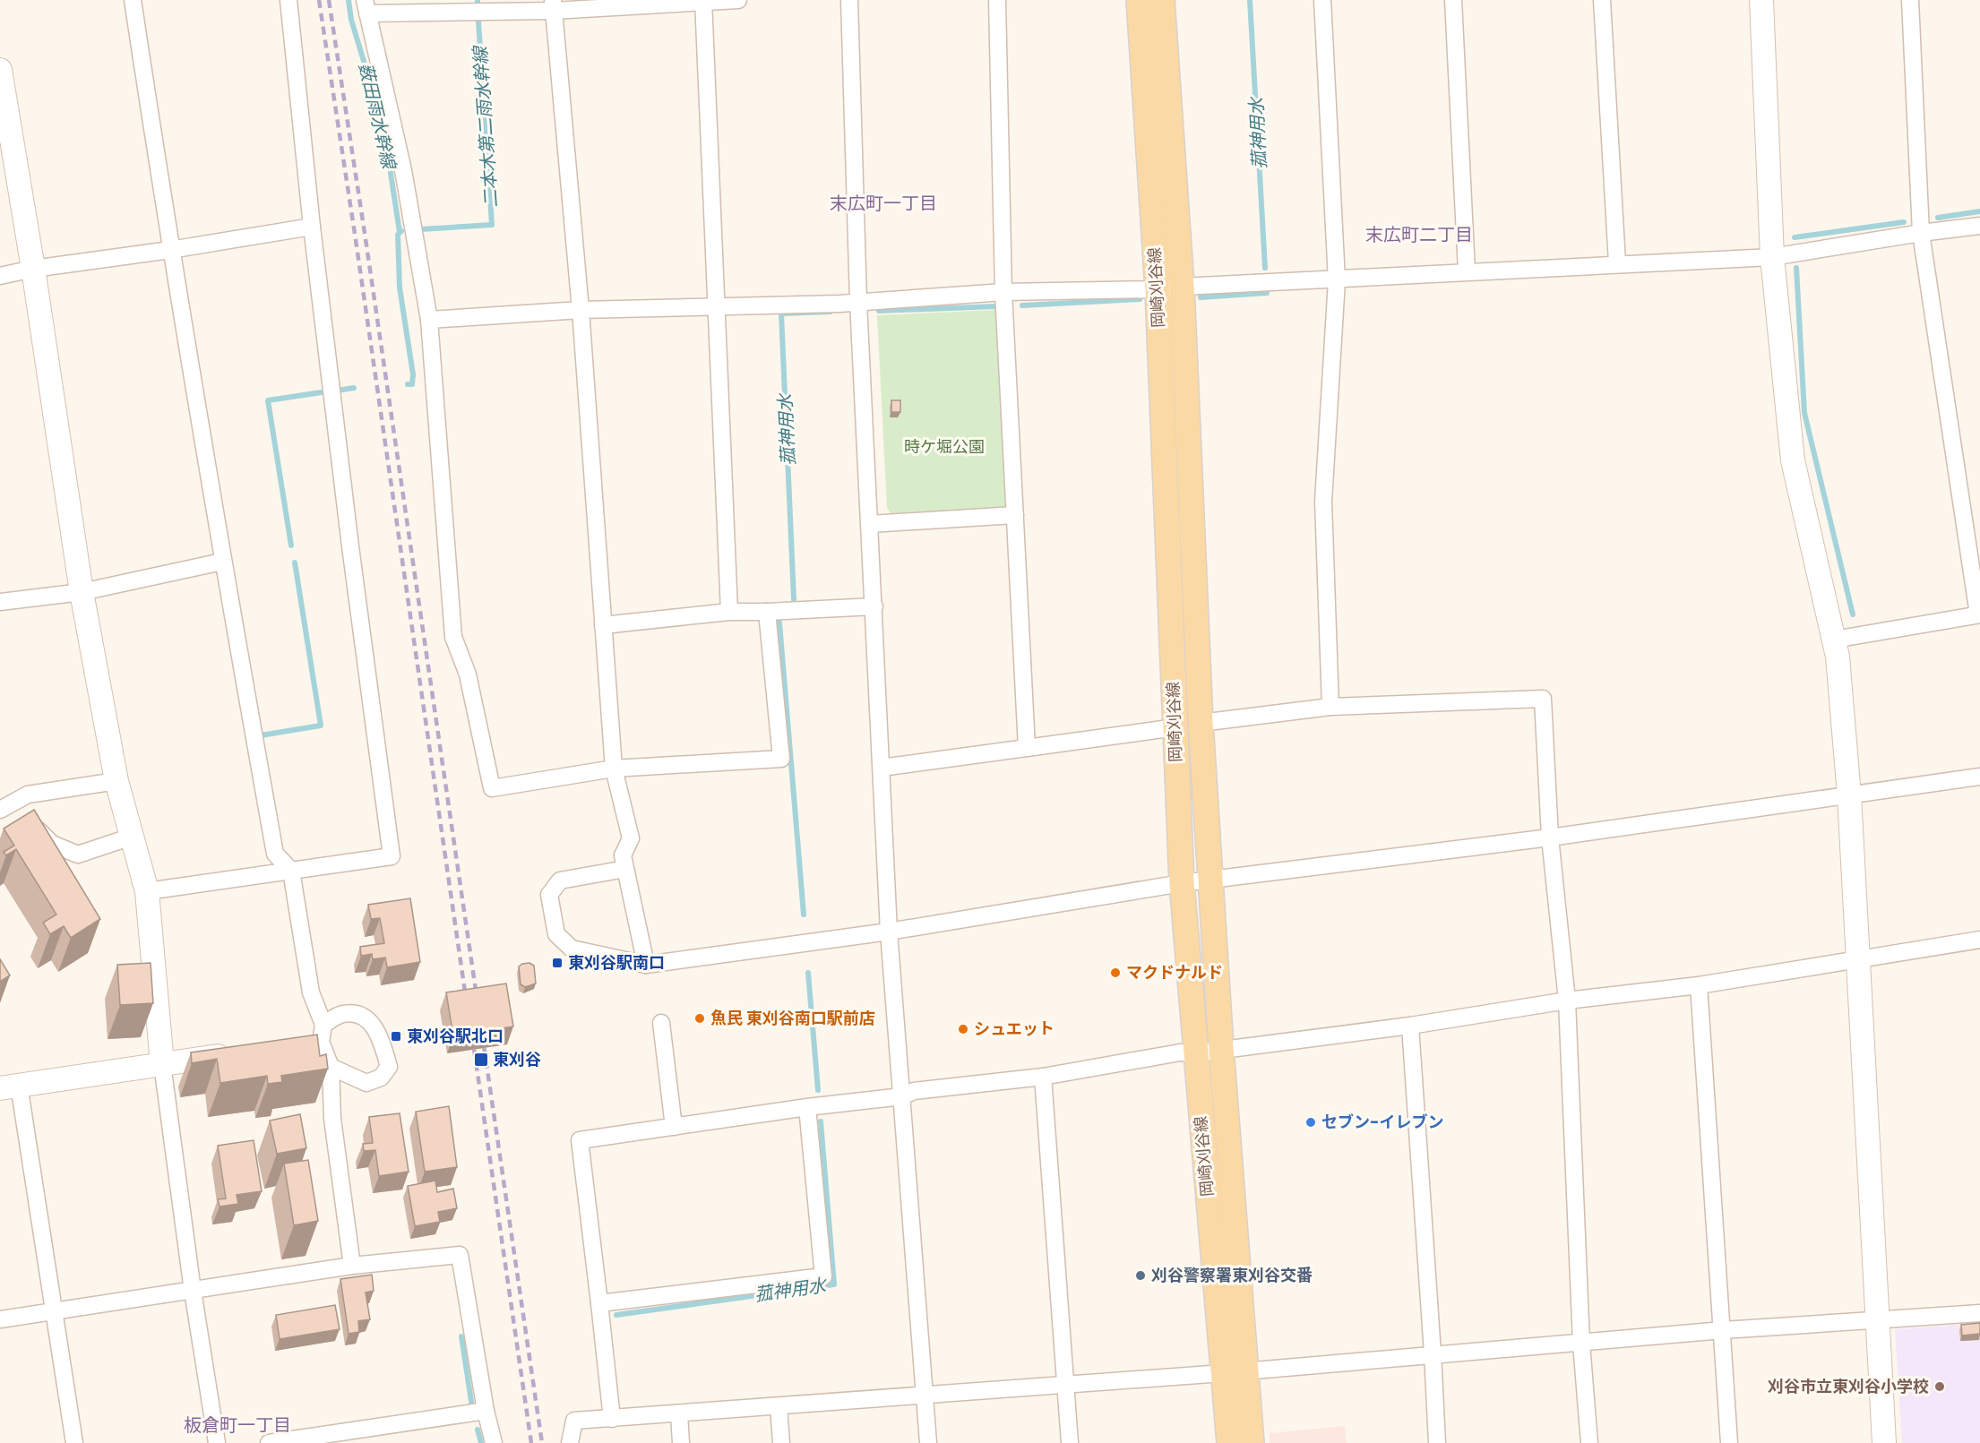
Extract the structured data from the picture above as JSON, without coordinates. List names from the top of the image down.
{
  "streets": {
    "main road": ["岡崎刈谷線"]
  },
  "districts": ["末広町一丁目", "末広町二丁目", "板倉町一丁目"],
  "water": ["薮田雨水幹線", "二本木第二雨水幹線", "菰神用水"],
  "parks": ["時ケ堀公園"],
  "places": {
    "transit": ["東刈谷駅南口", "東刈谷駅北口", "東刈谷"],
    "other": [
      "マクドナルド",
      "魚民 東刈谷南口駅前店",
      "シュエット",
      "セブン-イレブン",
      "刈谷警察署東刈谷交番",
      "刈谷市立東刈谷小学校"
    ]
  }
}
